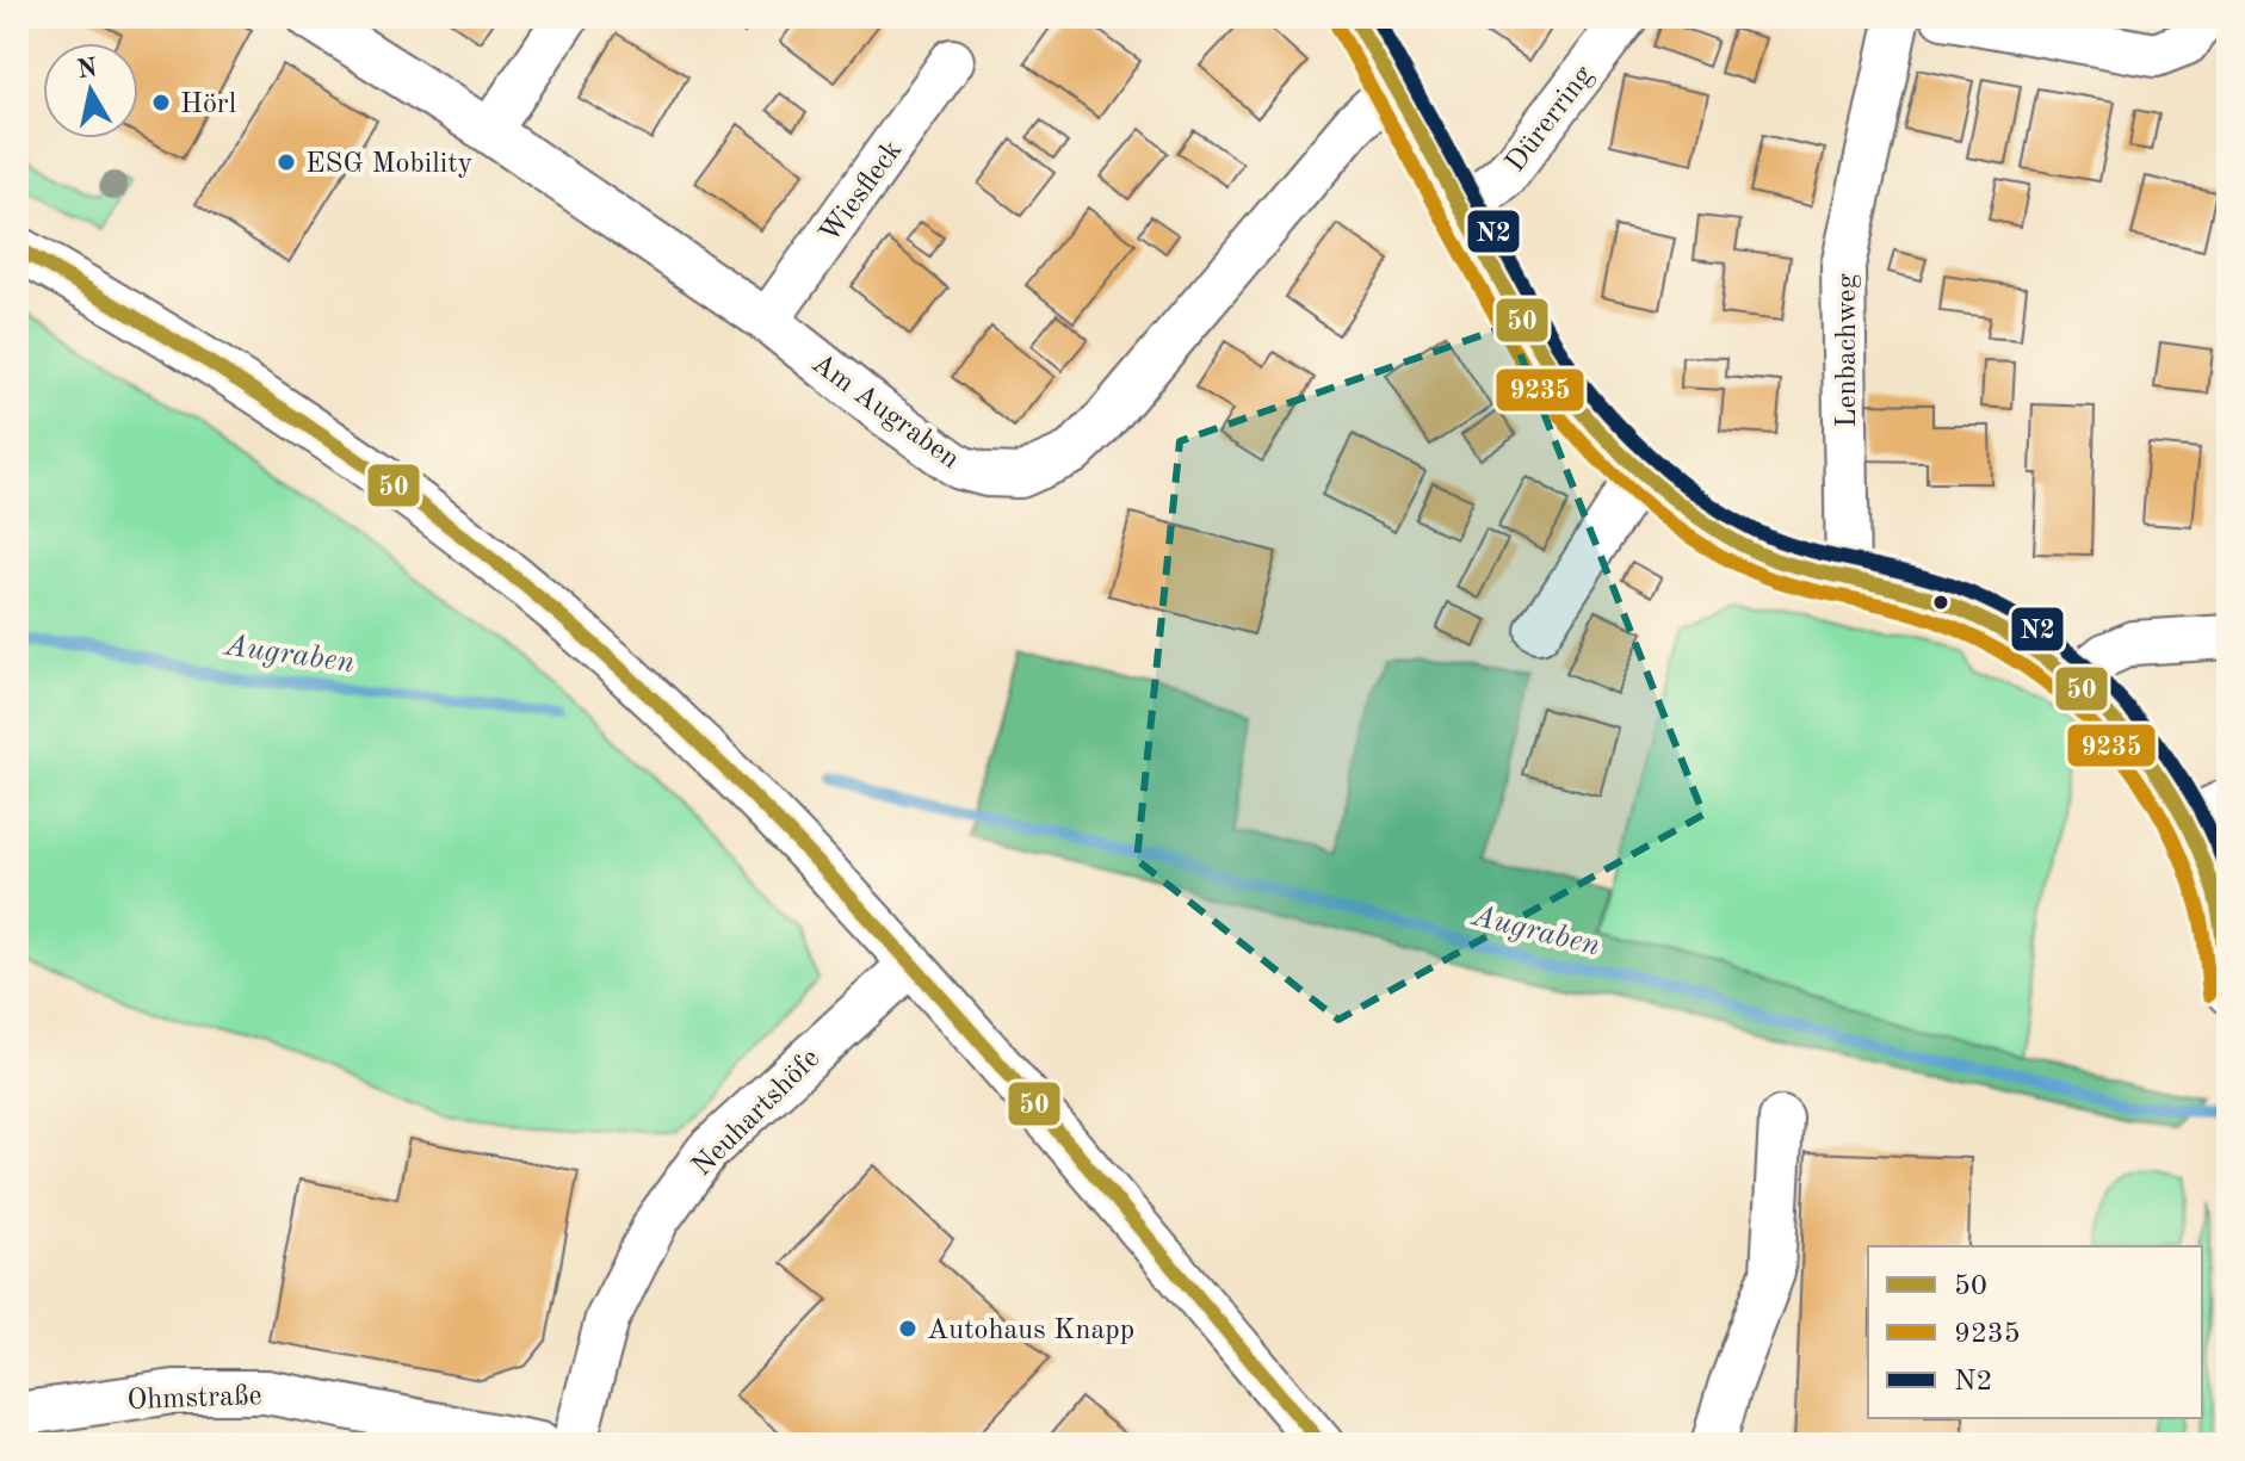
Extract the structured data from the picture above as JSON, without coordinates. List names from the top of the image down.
{
  "streets": {
    "street": [
      "Dürerring",
      "Wiesfleck",
      "Lenbachweg",
      "Am Augraben",
      "Neuhartshöfe",
      "Ohmstraße"
    ]
  },
  "crossings": [
    ["Wiesfleck", "Am Augraben"]
  ],
  "water": ["Augraben"],
  "places": ["Hörl", "ESG Mobility", "Autohaus Knapp"],
  "lines": ["transit line 50", "transit line N2", "transit line 9235"],
  "legend": ["50", "9235", "N2"],
  "north": "top"
}
